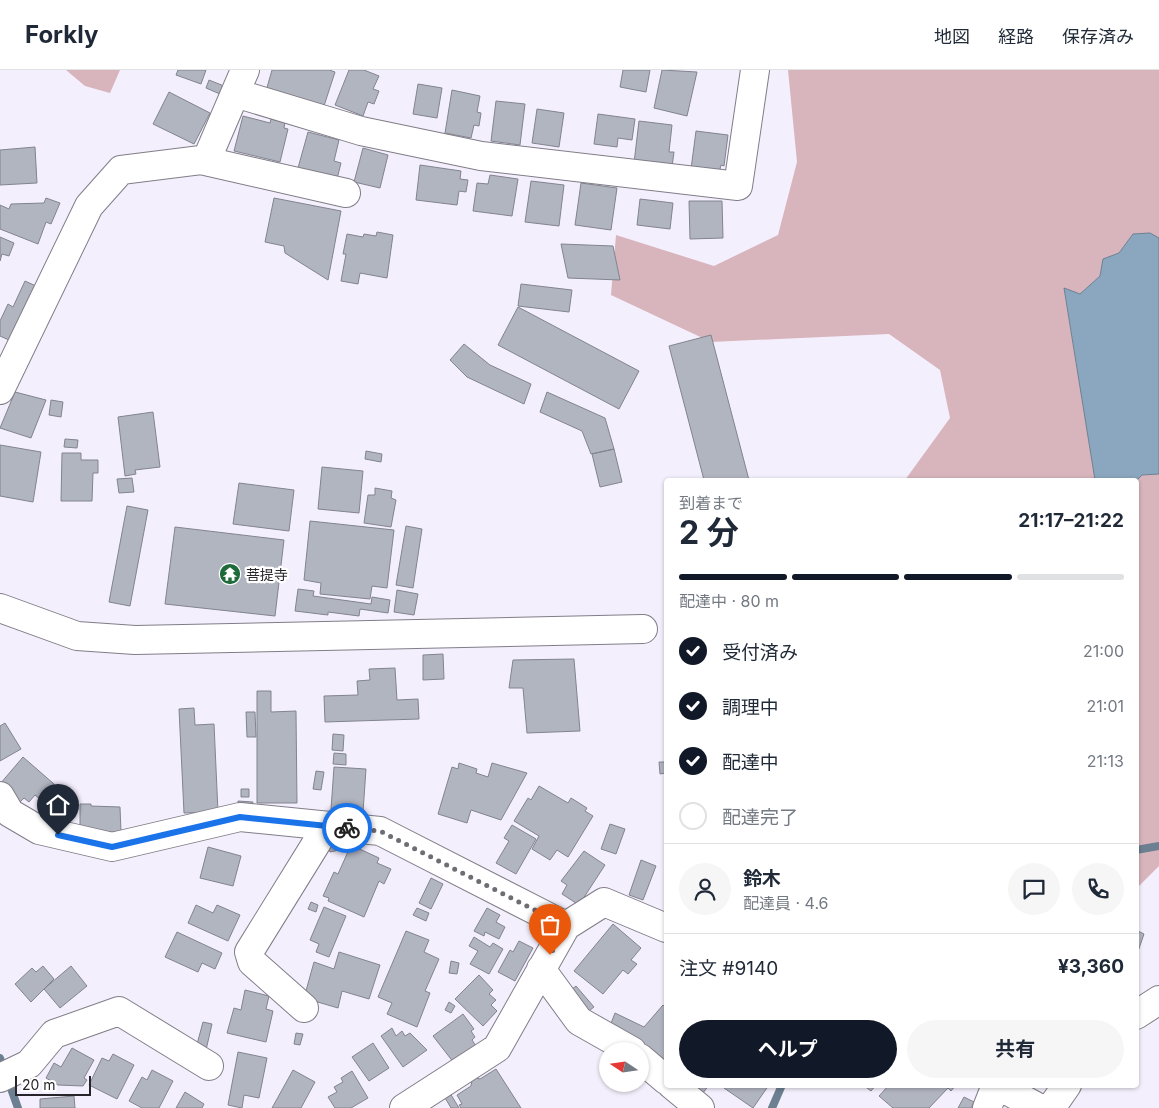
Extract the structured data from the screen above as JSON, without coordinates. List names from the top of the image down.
{
  "places": {
    "temple": ["菩提寺"]
  },
  "scale_bar": "20 m",
  "north": "left",
  "page": {
    "header": "Forkly",
    "nav": ["地図", "経路", "保存済み"],
    "heading": ["2 分", "到着まで", "21:17–21:22"],
    "panel": [
      "鈴木",
      "配達員 · 4.6",
      "注文 #9140",
      "¥3,360"
    ],
    "bar": "配達中 · 80 m",
    "list": [
      ["受付済み", "21:00"],
      ["調理中", "21:01"],
      ["配達中", "21:13"],
      "配達完了"
    ],
    "buttons": ["ヘルプ", "共有"],
    "scale": "20 m"
  }
}
